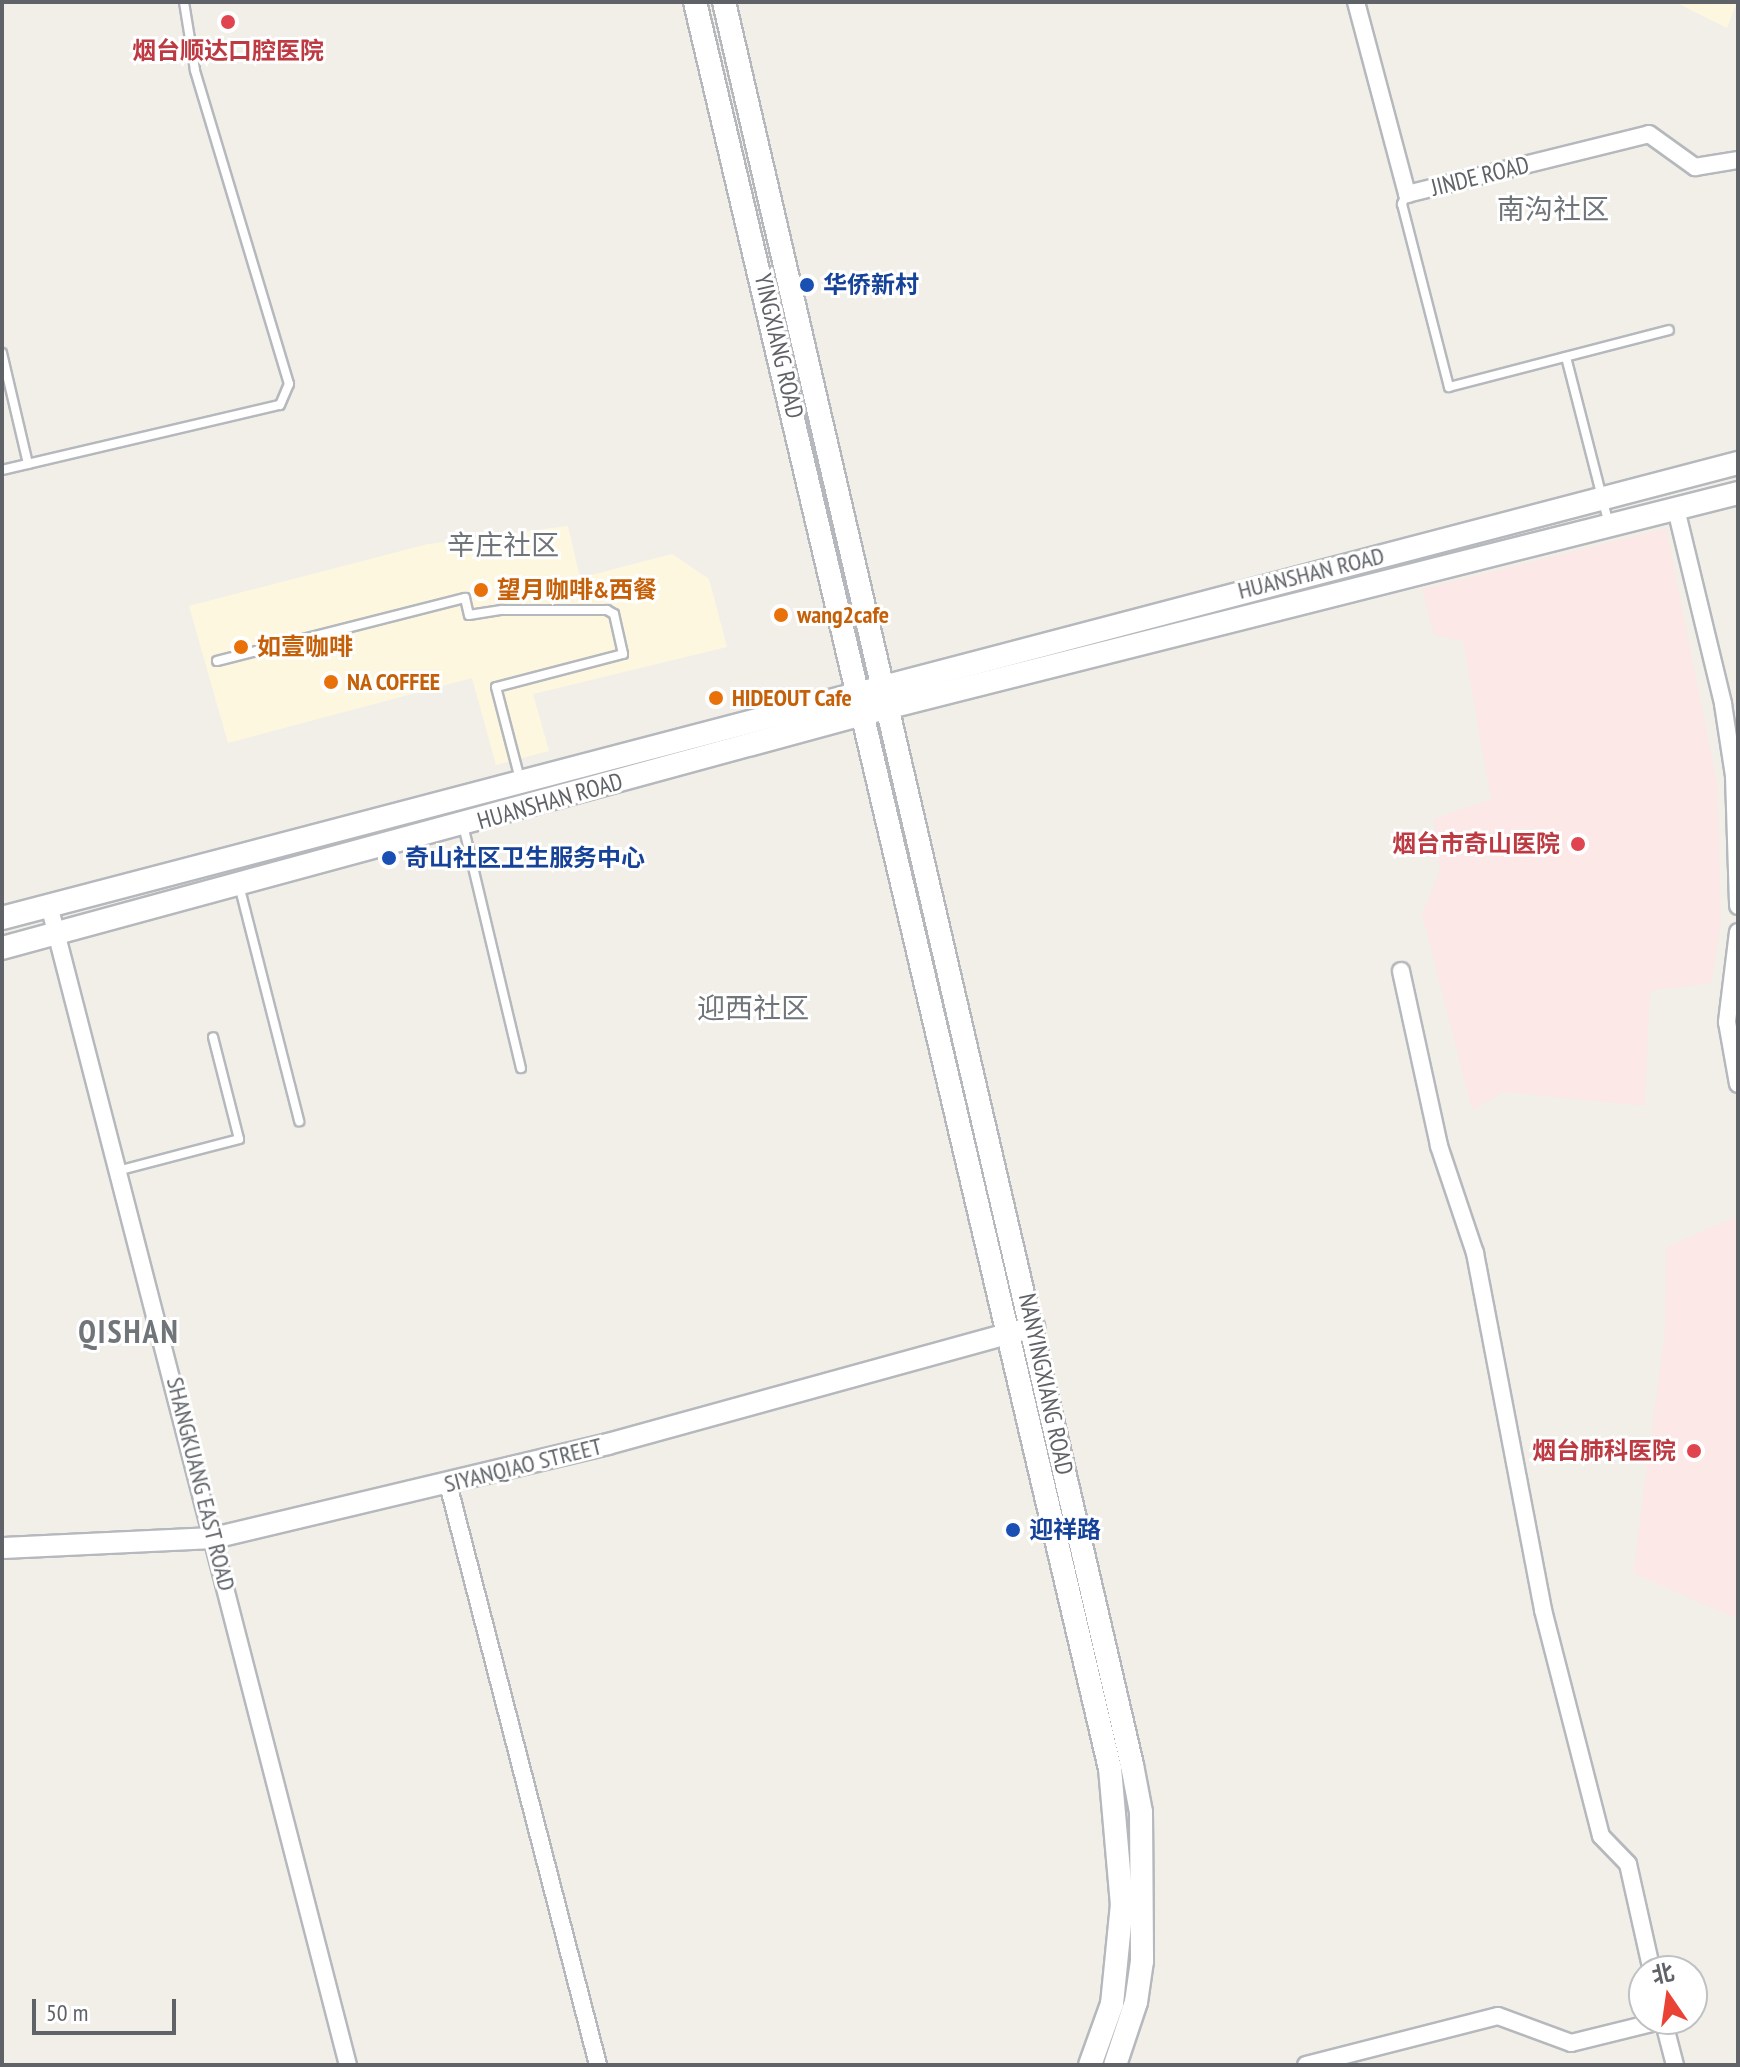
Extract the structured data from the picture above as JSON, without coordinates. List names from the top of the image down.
{
  "streets": {
    "main road": ["YINGXIANG ROAD", "HUANSHAN ROAD", "NANYINGXIANG ROAD"],
    "street": ["JINDE ROAD", "SIYANQIAO STREET", "SHANGKUANG EAST ROAD"]
  },
  "crossings": [
    ["YINGXIANG ROAD", "HUANSHAN ROAD"],
    ["YINGXIANG ROAD", "NANYINGXIANG ROAD"],
    ["HUANSHAN ROAD", "NANYINGXIANG ROAD"],
    ["HUANSHAN ROAD", "SHANGKUANG EAST ROAD"],
    ["NANYINGXIANG ROAD", "SIYANQIAO STREET"],
    ["SIYANQIAO STREET", "SHANGKUANG EAST ROAD"]
  ],
  "districts": [
    "南沟社区",
    "辛庄社区",
    "迎西社区",
    "QISHAN"
  ],
  "places": [
    "烟台顺达口腔医院",
    "华侨新村",
    "望月咖啡&西餐",
    "wang2cafe",
    "如壹咖啡",
    "NA COFFEE",
    "HIDEOUT Cafe",
    "烟台市奇山医院",
    "奇山社区卫生服务中心",
    "烟台肺科医院",
    "迎祥路"
  ],
  "scale_bar": "50 m",
  "north": "top"
}
